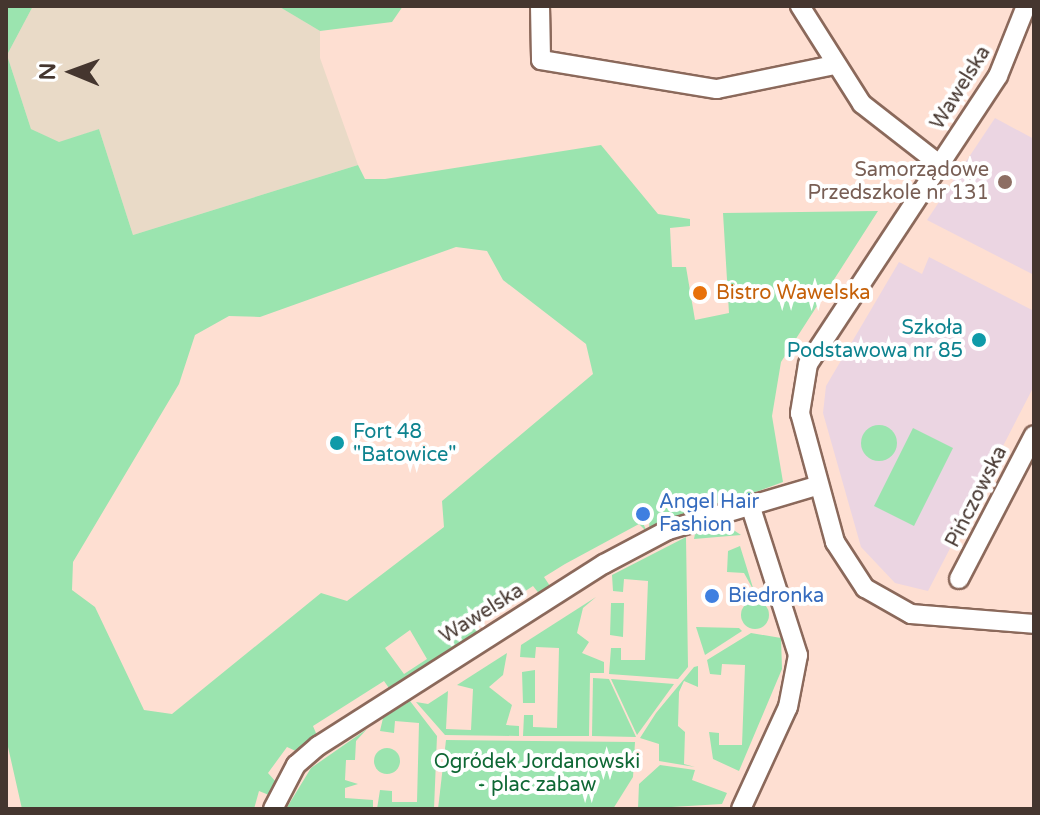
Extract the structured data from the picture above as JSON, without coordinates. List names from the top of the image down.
{
  "streets": {
    "street": ["Wawelska", "Pińczowska"]
  },
  "parks": ["Ogródek Jordanowski - plac zabaw"],
  "places": [
    "Samorządowe Przedszkole nr 131",
    "Bistro Wawelska",
    "Szkoła Podstawowa nr 85",
    "Fort 48 \"Batowice\"",
    "Angel Hair Fashion",
    "Biedronka"
  ],
  "north": "left"
}
